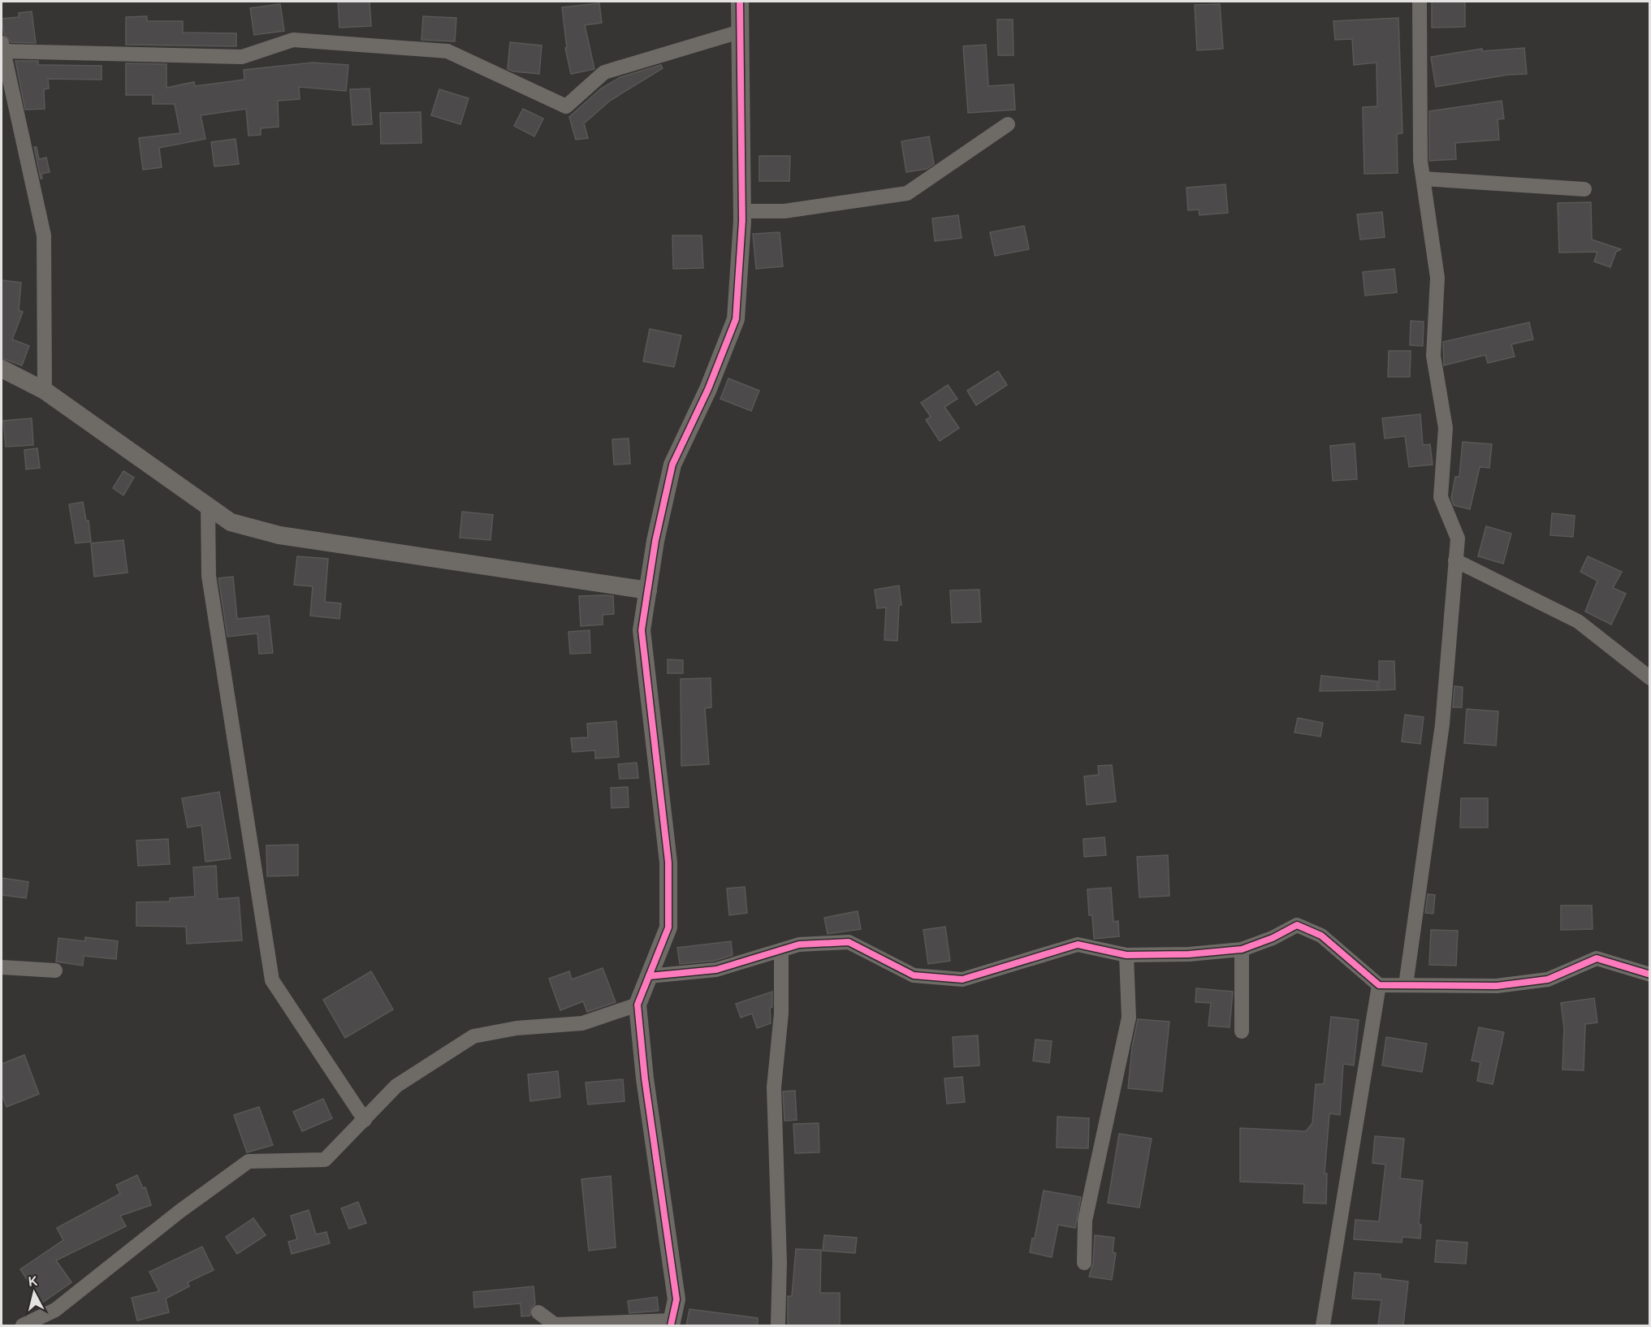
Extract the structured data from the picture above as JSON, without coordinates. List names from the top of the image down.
{
  "north": "top"
}
